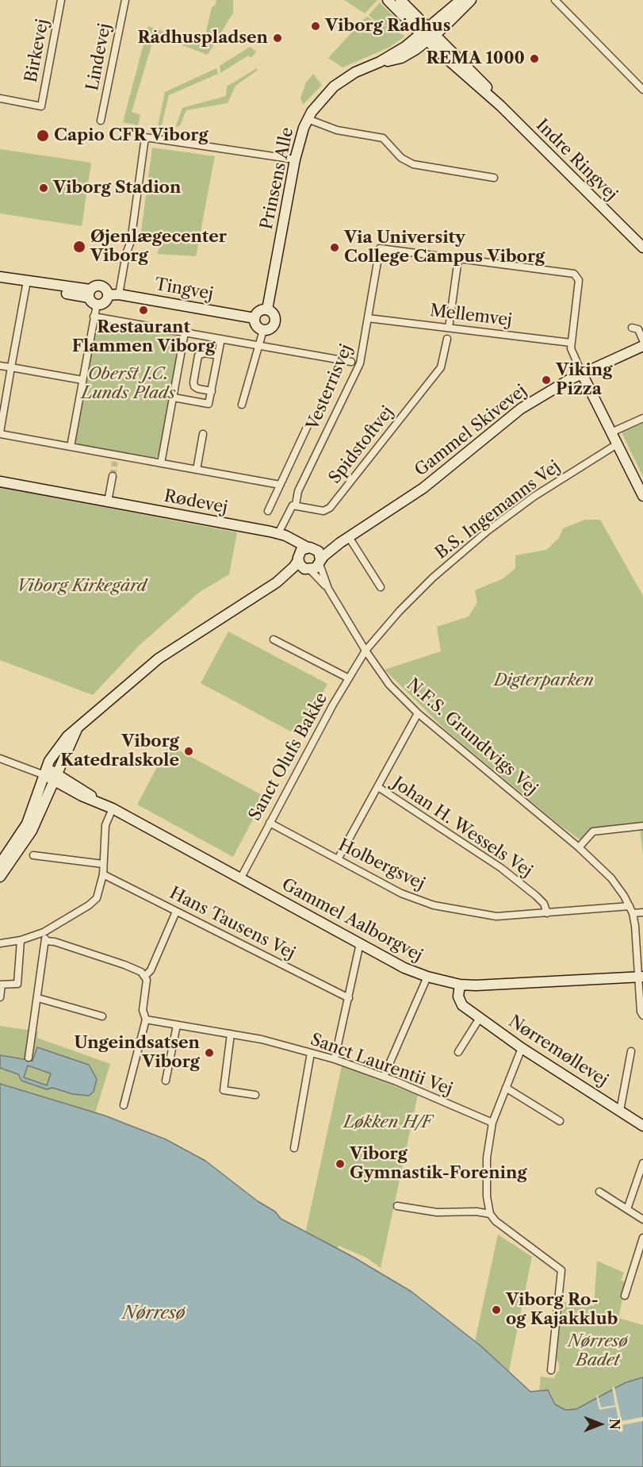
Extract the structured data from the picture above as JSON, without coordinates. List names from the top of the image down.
{
  "streets": {
    "street": [
      "Birkevej",
      "Lindevej",
      "Indre Ringvej",
      "Prinsens Alle",
      "Tingvej",
      "Mellemvej",
      "Vesterrisvej",
      "Gammel Skivevej",
      "Spidstoftvej",
      "Rødevej",
      "B.S. Ingemanns Vej",
      "N.F.S. Grundtvigs Vej",
      "Sanct Olufs Bakke",
      "Johan H. Wessels Vej",
      "Holbergsvej",
      "Gammel Aalborgvej",
      "Hans Tausens Vej",
      "Nørremøllevej",
      "Sanct Laurentii Vej"
    ]
  },
  "crossings": [
    ["Indre Ringvej", "Prinsens Alle"],
    ["Prinsens Alle", "Tingvej"],
    ["Mellemvej", "Vesterrisvej"],
    ["Vesterrisvej", "Spidstoftvej"],
    ["Gammel Skivevej", "Rødevej"],
    ["Gammel Skivevej", "N.F.S. Grundtvigs Vej"],
    ["Rødevej", "N.F.S. Grundtvigs Vej"],
    ["B.S. Ingemanns Vej", "N.F.S. Grundtvigs Vej"],
    ["B.S. Ingemanns Vej", "Sanct Olufs Bakke"],
    ["N.F.S. Grundtvigs Vej", "Sanct Olufs Bakke"],
    ["N.F.S. Grundtvigs Vej", "Holbergsvej"],
    ["N.F.S. Grundtvigs Vej", "Gammel Aalborgvej"],
    ["Sanct Olufs Bakke", "Holbergsvej"],
    ["Sanct Olufs Bakke", "Gammel Aalborgvej"],
    ["Johan H. Wessels Vej", "Holbergsvej"],
    ["Gammel Aalborgvej", "Nørremøllevej"]
  ],
  "water": ["Nørresø"],
  "parks": [
    "Oberst J.C. Lunds Plads",
    "Viborg Kirkegård",
    "Digterparken",
    "Løkken H/F",
    "Nørresø Badet"
  ],
  "places": [
    "Viborg Rådhus",
    "Rådhuspladsen",
    "REMA 1000",
    "Capio CFR Viborg",
    "Viborg Stadion",
    "Øjenlægecenter Viborg",
    "Via University College Campus Viborg",
    "Restaurant Flammen Viborg",
    "Viking Pizza",
    "Viborg Katedralskole",
    "Ungeindsatsen Viborg",
    "Viborg Gymnastik-Forening",
    "Viborg Ro- og Kajakklub"
  ],
  "north": "right"
}
